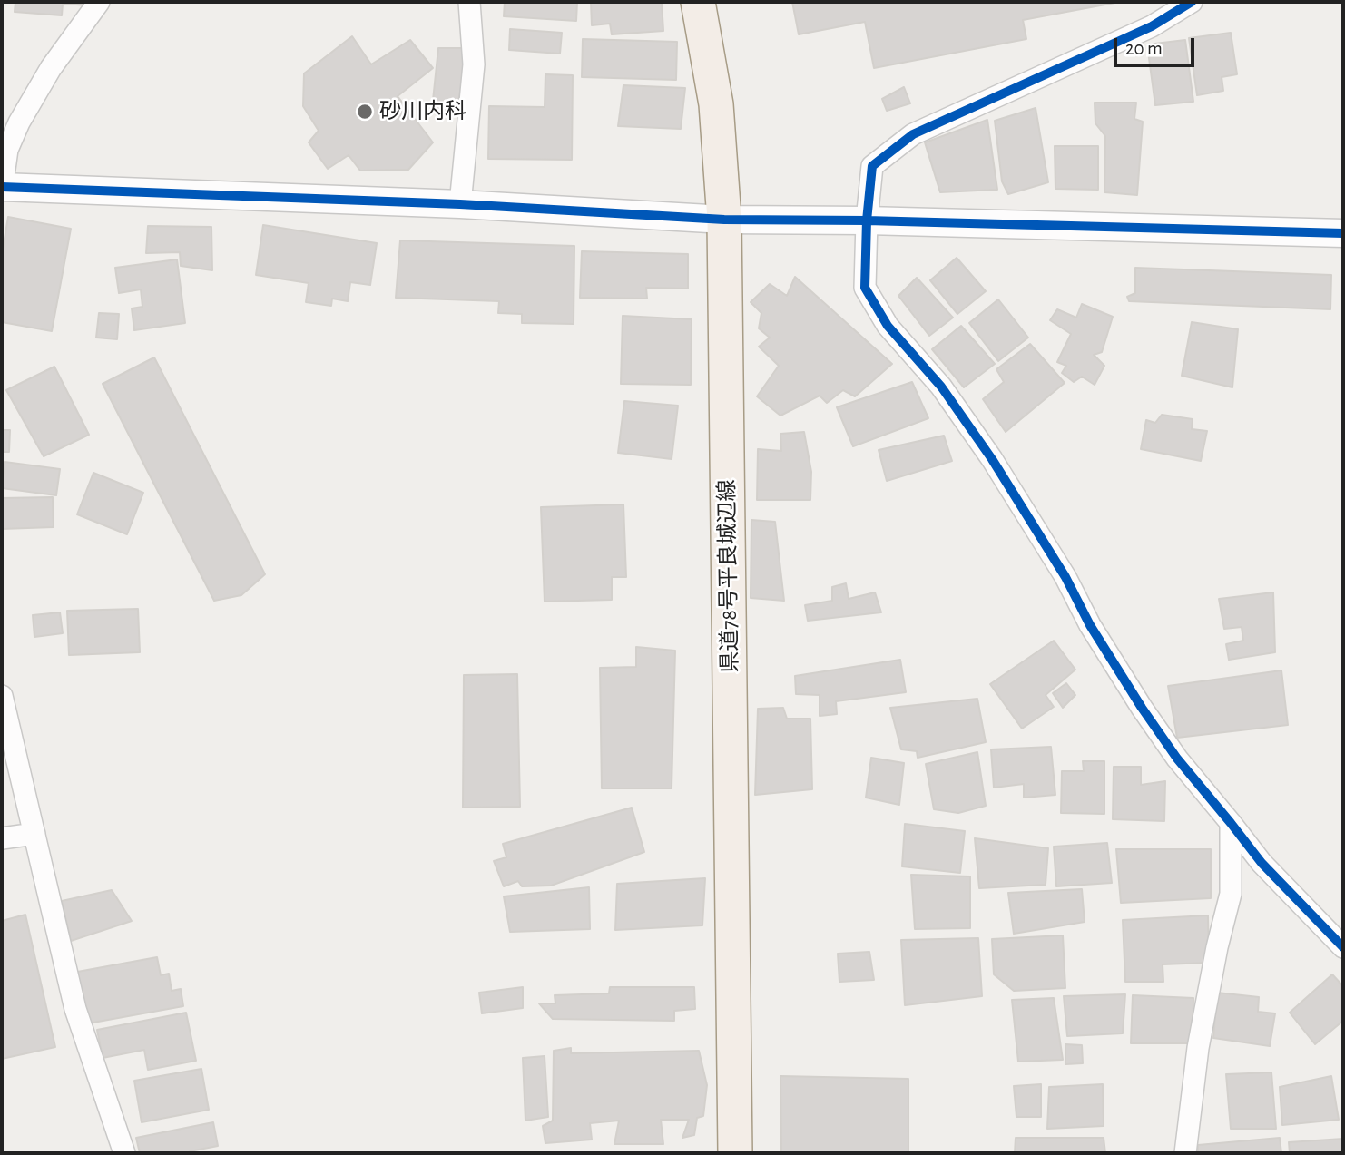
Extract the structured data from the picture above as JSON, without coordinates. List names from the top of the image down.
{
  "streets": {
    "main road": ["県道78号平良城辺線"]
  },
  "places": ["砂川内科"],
  "scale_bar": "20 m"
}
